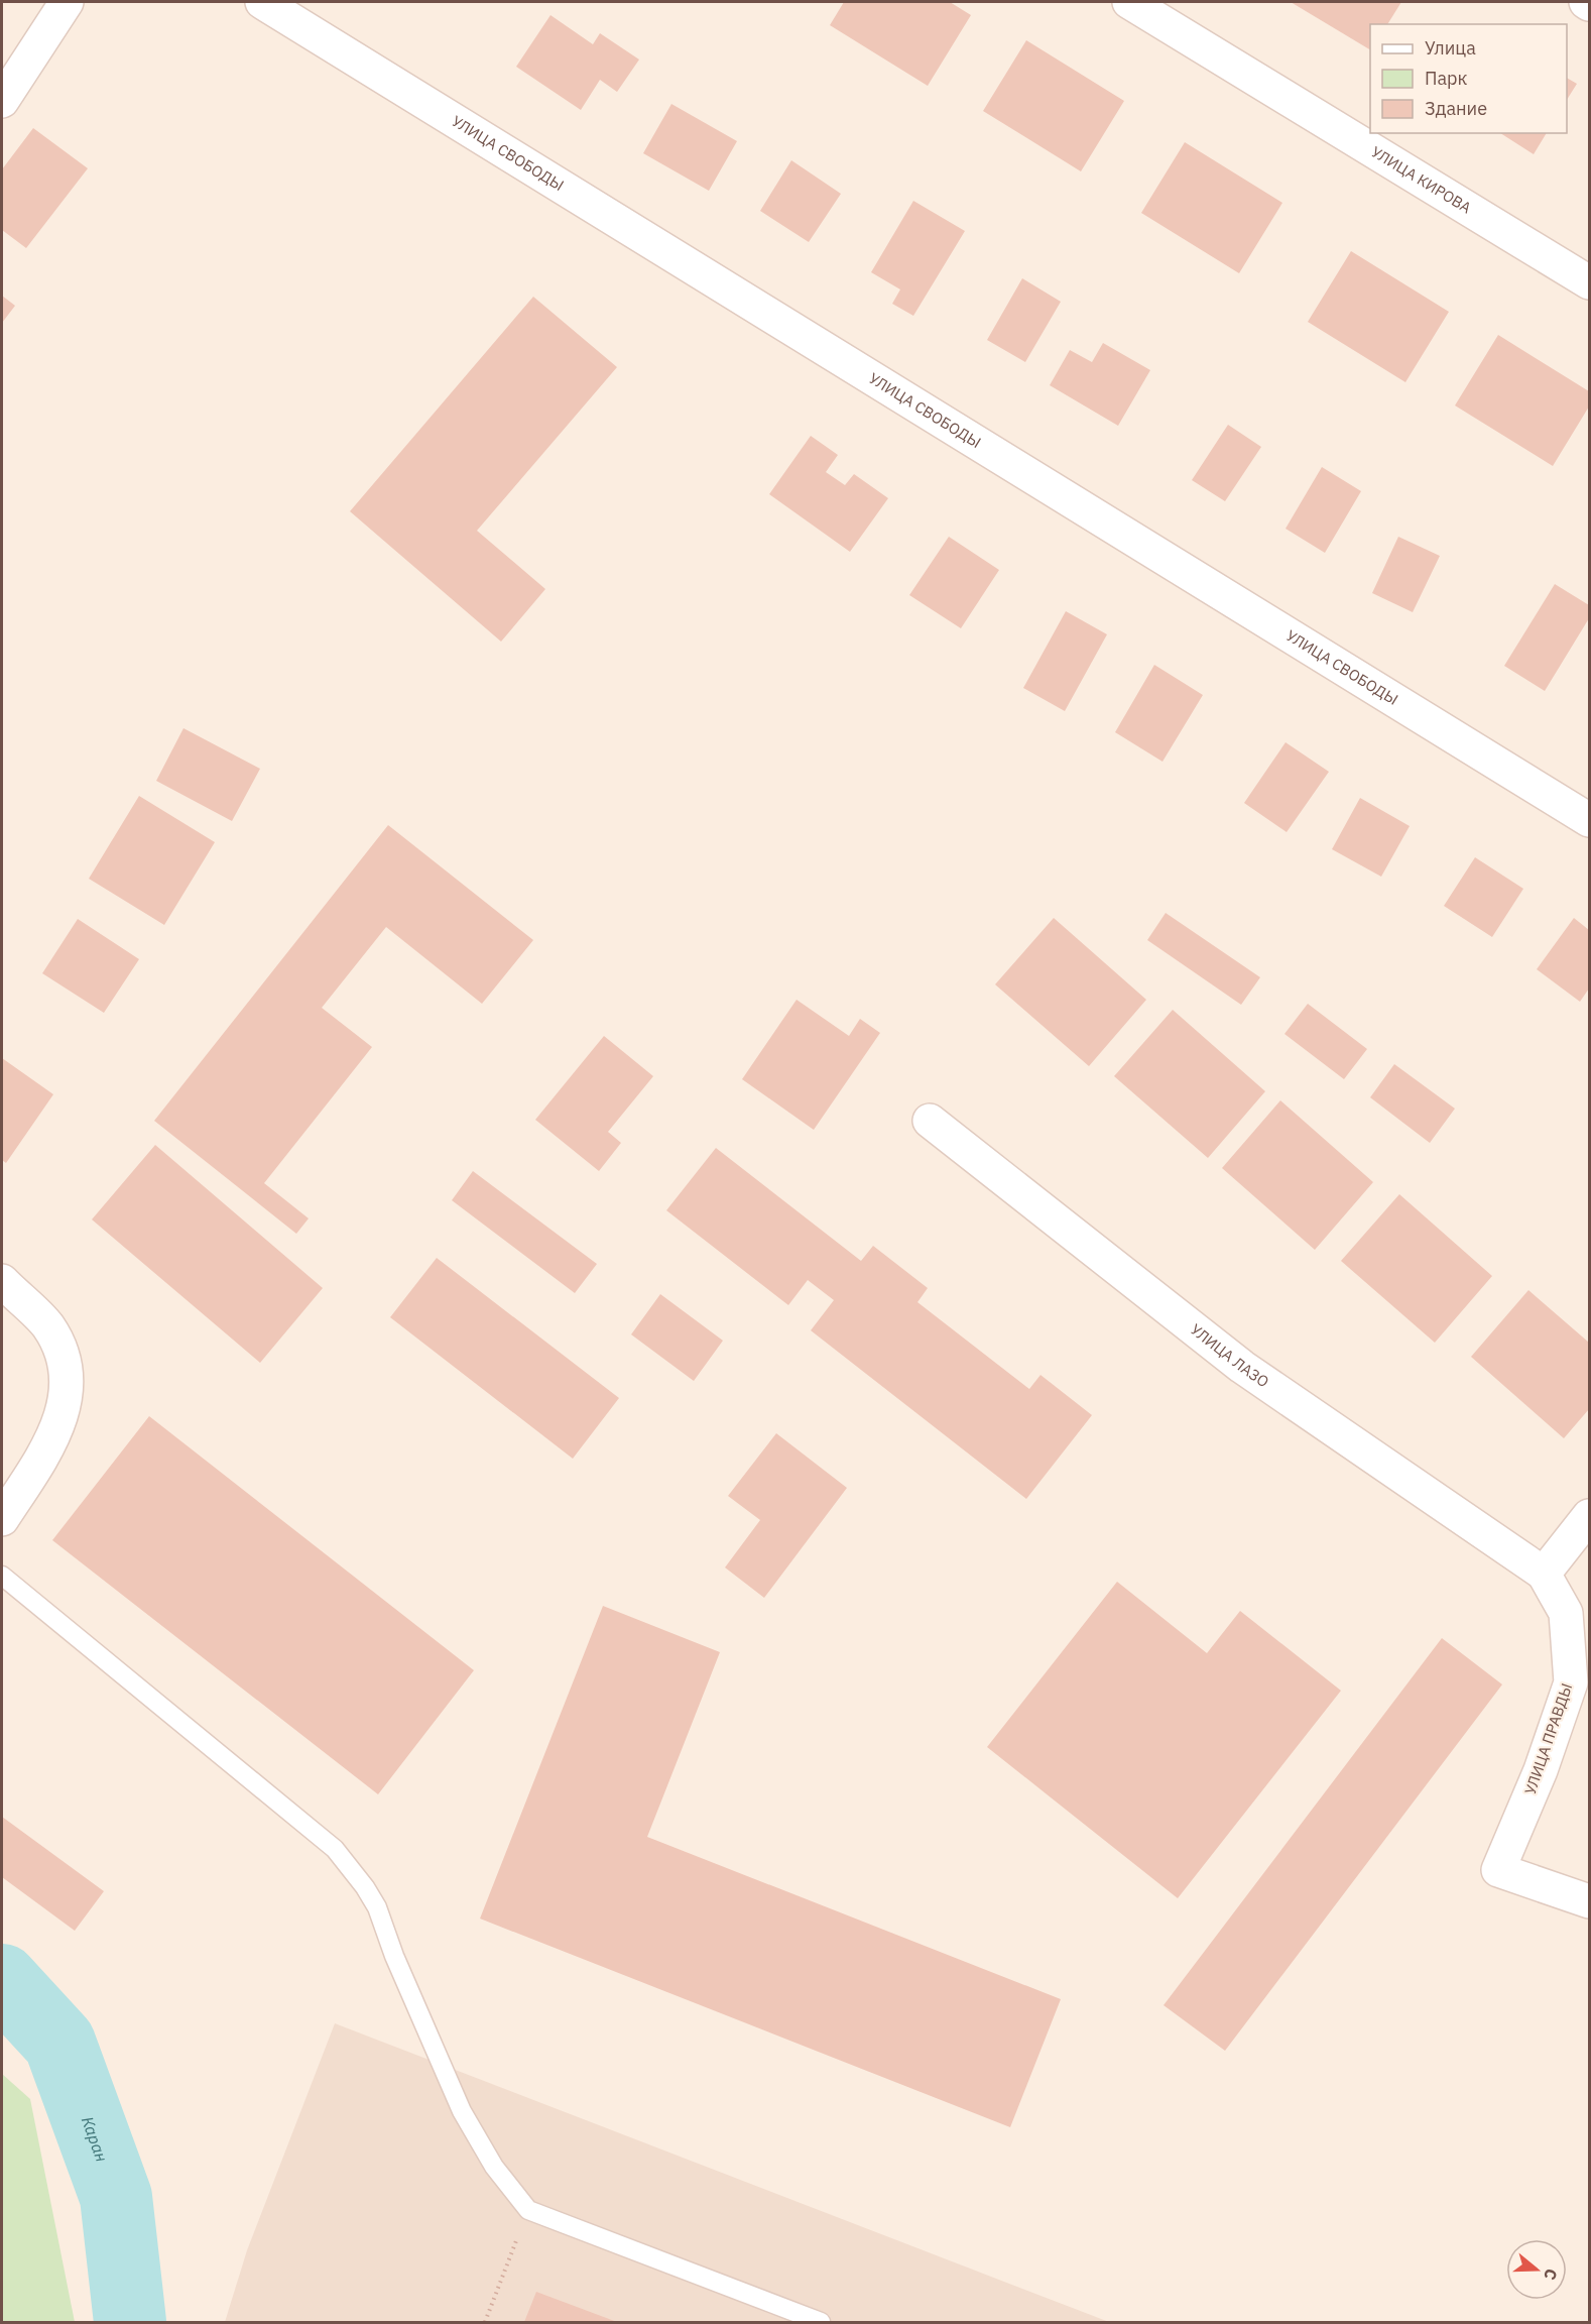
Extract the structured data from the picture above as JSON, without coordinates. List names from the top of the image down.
{
  "streets": {
    "street": [
      "УЛИЦА СВОБОДЫ",
      "УЛИЦА КИРОВА",
      "УЛИЦА ЛАЗО",
      "УЛИЦА ПРАВДЫ"
    ]
  },
  "crossings": [
    ["УЛИЦА ЛАЗО", "УЛИЦА ПРАВДЫ"]
  ],
  "water": ["Каран"],
  "legend": ["Улица", "Парк", "Здание"],
  "north": "right"
}
